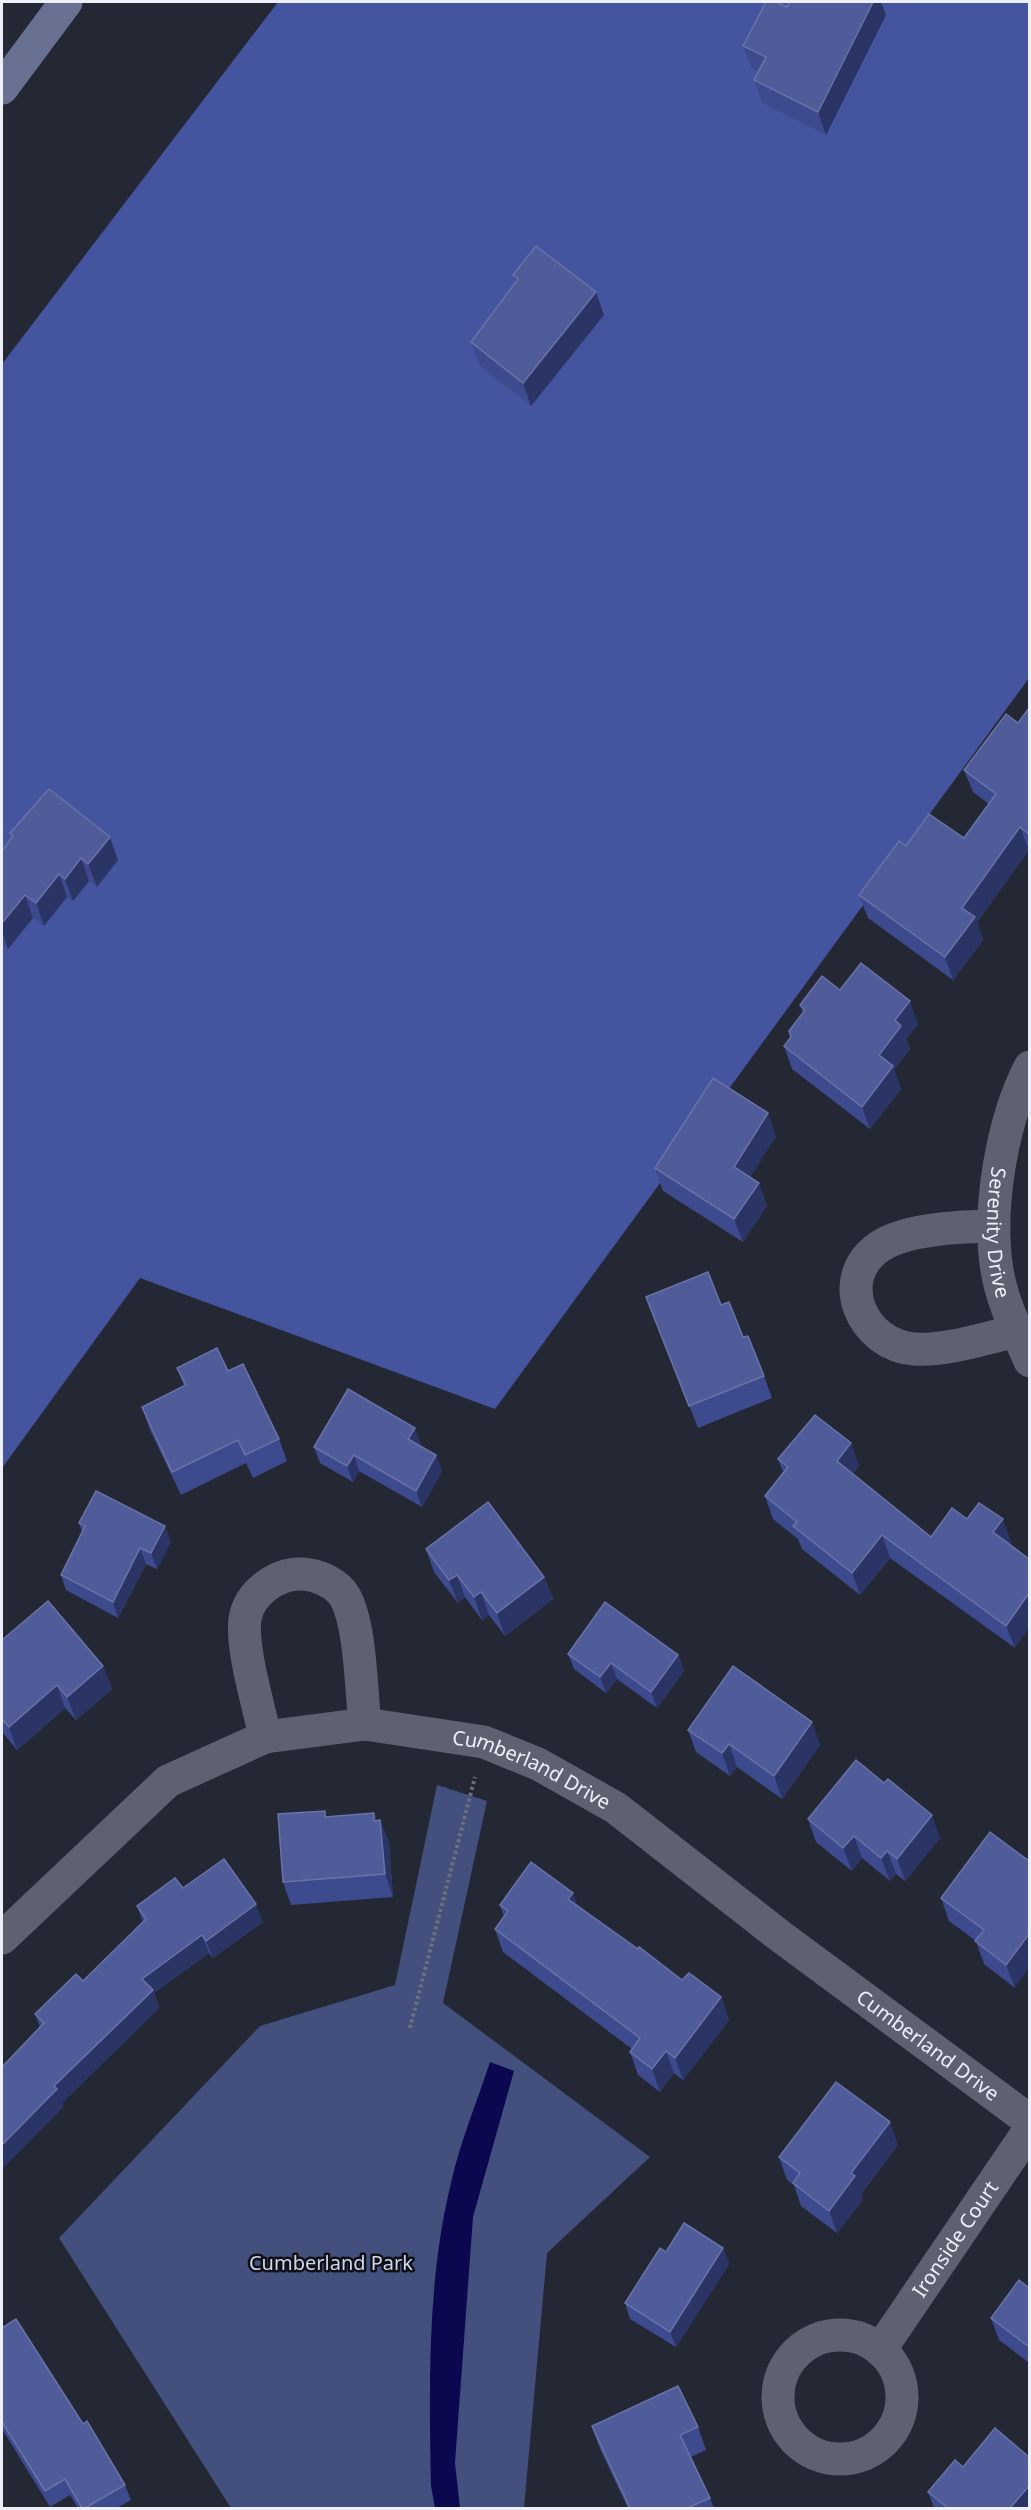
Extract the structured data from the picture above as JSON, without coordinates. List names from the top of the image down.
{
  "streets": {
    "street": ["Serenity Drive", "Cumberland Drive", "Ironside Court"]
  },
  "parks": ["Cumberland Park"]
}
